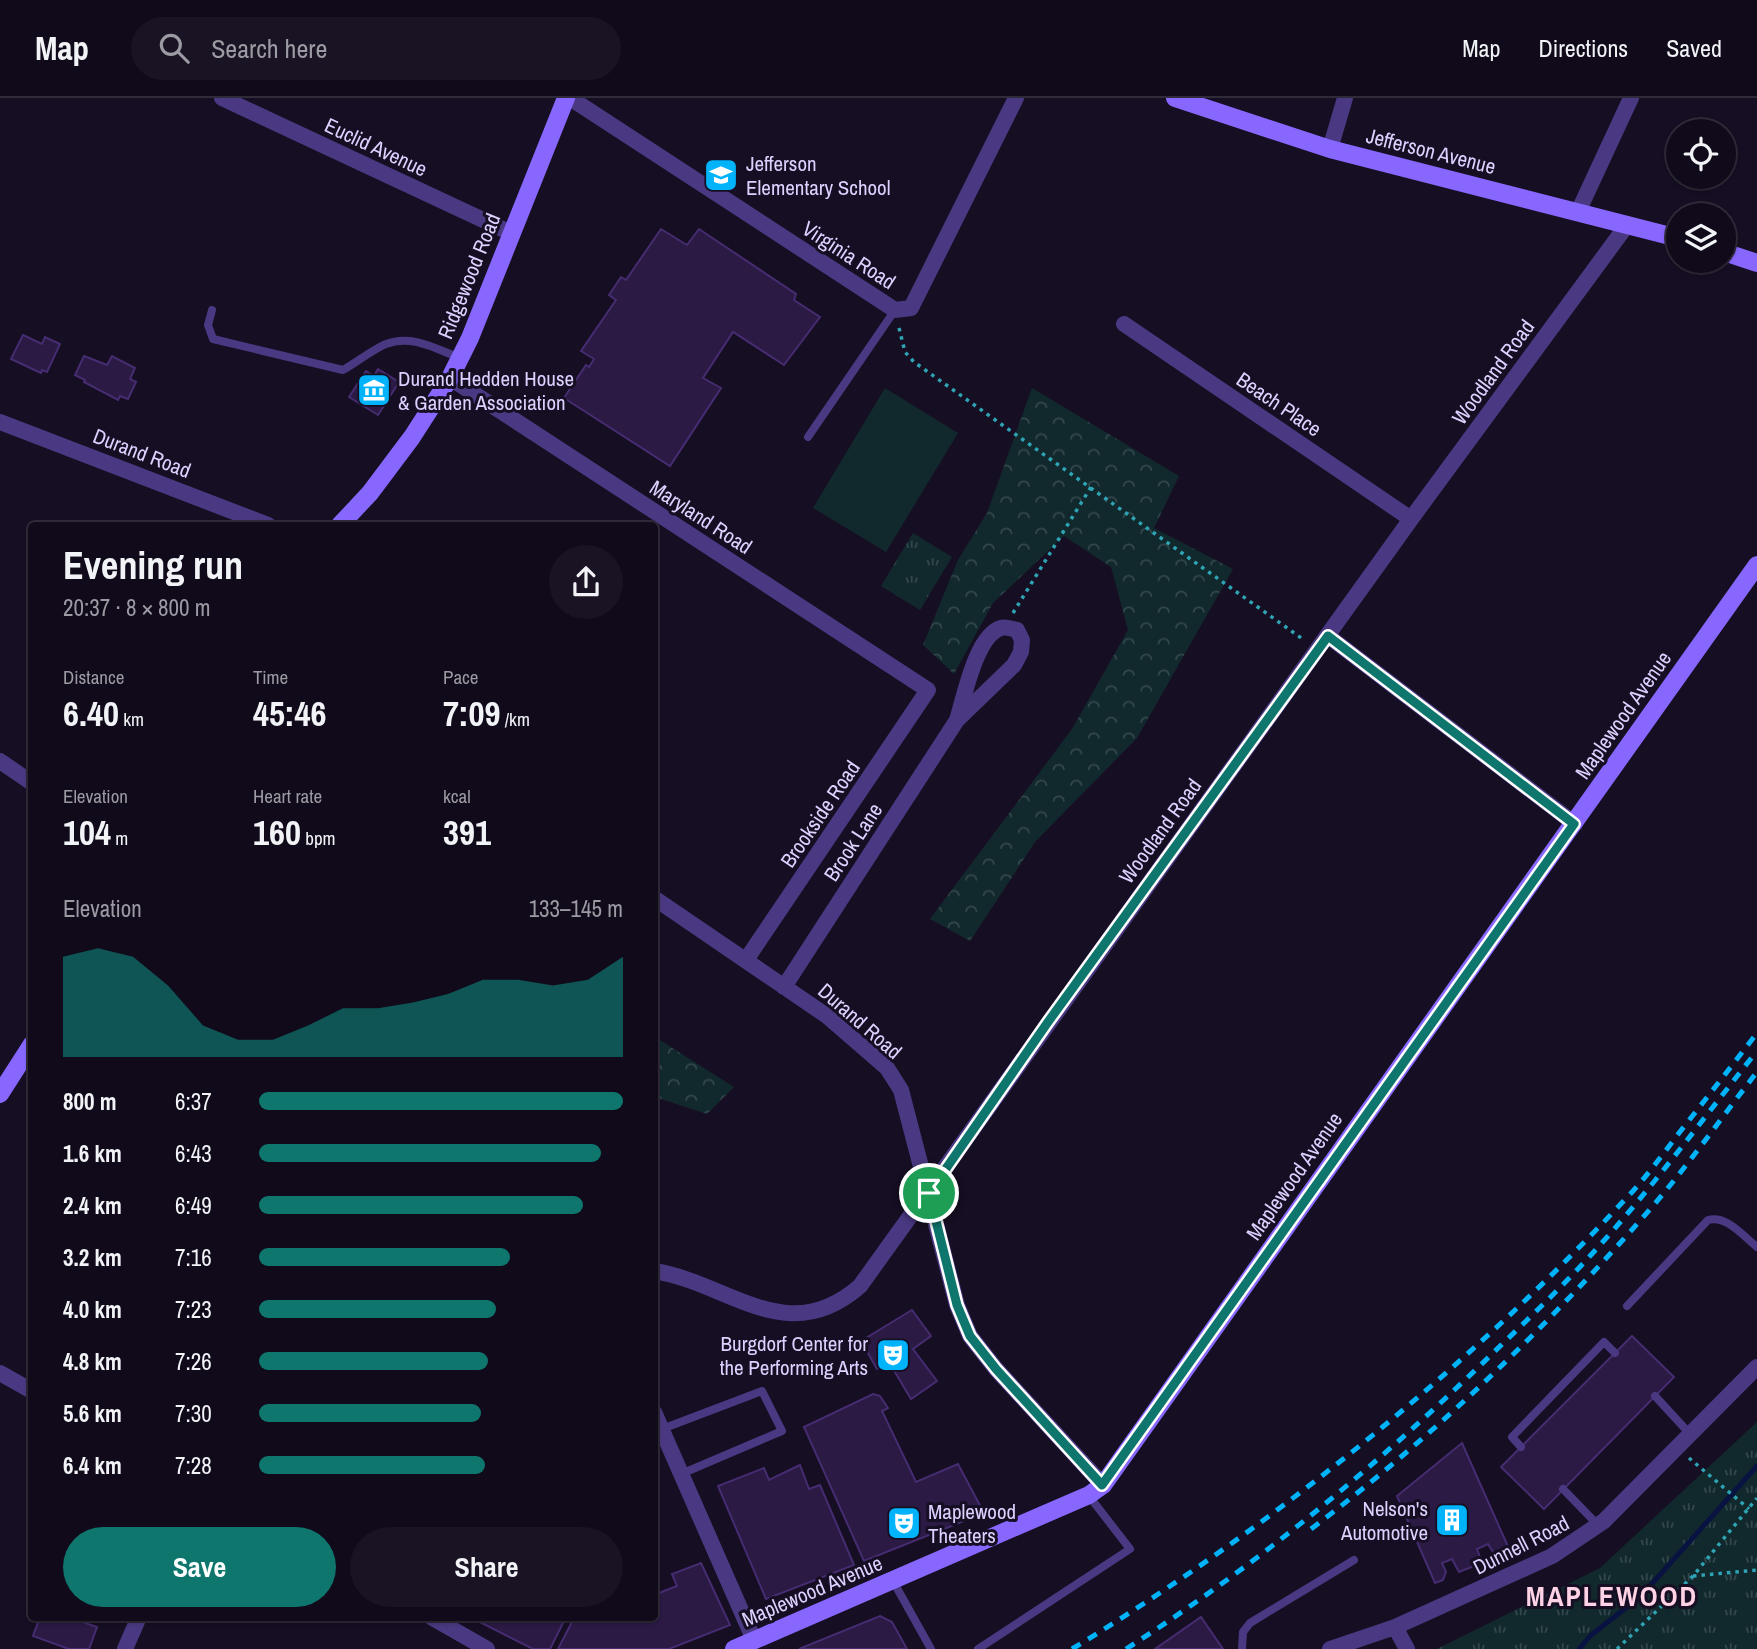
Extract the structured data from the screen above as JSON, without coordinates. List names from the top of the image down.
{
  "streets": {
    "street": [
      "Euclid Avenue",
      "Jefferson Avenue",
      "Virginia Road",
      "Ridgewood Road",
      "Woodland Road",
      "Beach Place",
      "Durand Road",
      "Maryland Road",
      "Maplewood Avenue",
      "Brookside Road",
      "Brook Lane",
      "Dunnell Road"
    ]
  },
  "crossings": [
    ["Euclid Avenue", "Ridgewood Road"],
    ["Jefferson Avenue", "Woodland Road"],
    ["Virginia Road", "Ridgewood Road"],
    ["Ridgewood Road", "Maryland Road"],
    ["Woodland Road", "Beach Place"],
    ["Woodland Road", "Durand Road"],
    ["Durand Road", "Maplewood Avenue"],
    ["Durand Road", "Brookside Road"],
    ["Durand Road", "Brook Lane"],
    ["Maryland Road", "Brookside Road"]
  ],
  "districts": ["MAPLEWOOD"],
  "places": {
    "school or university": ["Jefferson Elementary School"],
    "museum": ["Durand Hedden House & Garden Association"],
    "theatre": ["Burgdorf Center for the Performing Arts", "Maplewood Theaters"],
    "building": ["Nelson's Automotive"]
  },
  "page": {
    "header": "Map",
    "search": "Search here",
    "nav": ["Map", "Directions", "Saved"],
    "heading": ["Evening run", "20:37 · 8 × 800 m"],
    "stats": [
      ["Distance", "6.40 km"],
      ["Time", "45:46"],
      ["Pace", "7:09 /km"],
      ["Elevation", "104 m"],
      ["Heart rate", "160 bpm"],
      ["kcal", "391"]
    ],
    "chart": ["Elevation", "133–145 m"],
    "list": [
      {
        "name": "800 m",
        "note": "6:37"
      },
      {
        "name": "1.6 km",
        "note": "6:43"
      },
      {
        "name": "2.4 km",
        "note": "6:49"
      },
      {
        "name": "3.2 km",
        "note": "7:16"
      },
      {
        "name": "4.0 km",
        "note": "7:23"
      },
      {
        "name": "4.8 km",
        "note": "7:26"
      },
      {
        "name": "5.6 km",
        "note": "7:30"
      },
      {
        "name": "6.4 km",
        "note": "7:28"
      }
    ],
    "buttons": ["Save", "Share"]
  }
}
